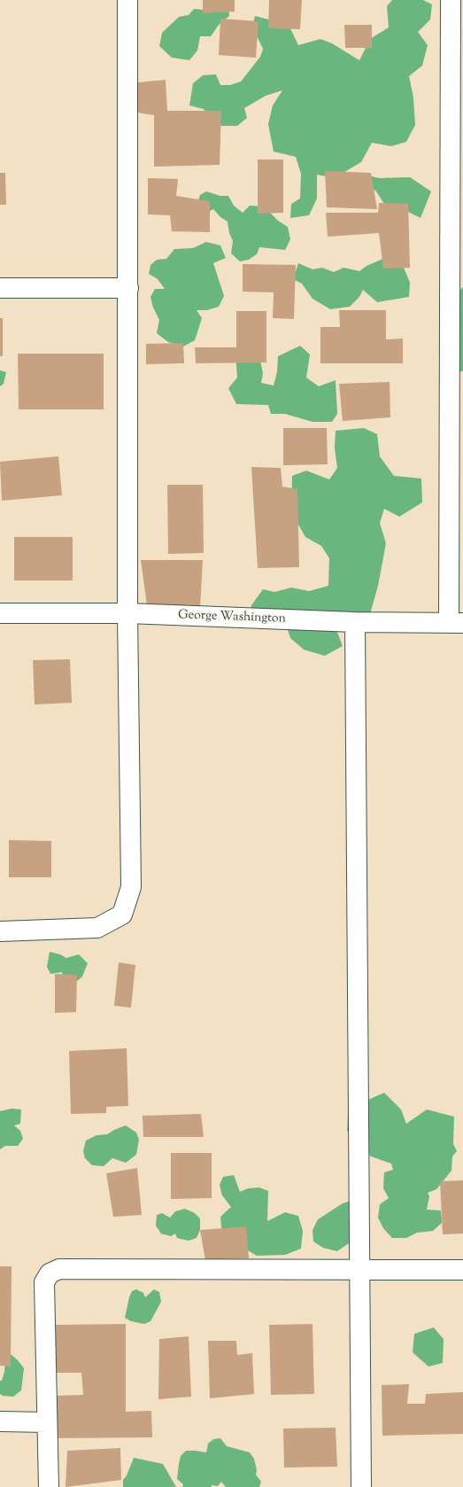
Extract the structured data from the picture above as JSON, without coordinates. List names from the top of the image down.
{
  "streets": {
    "street": ["George Washington"]
  }
}
